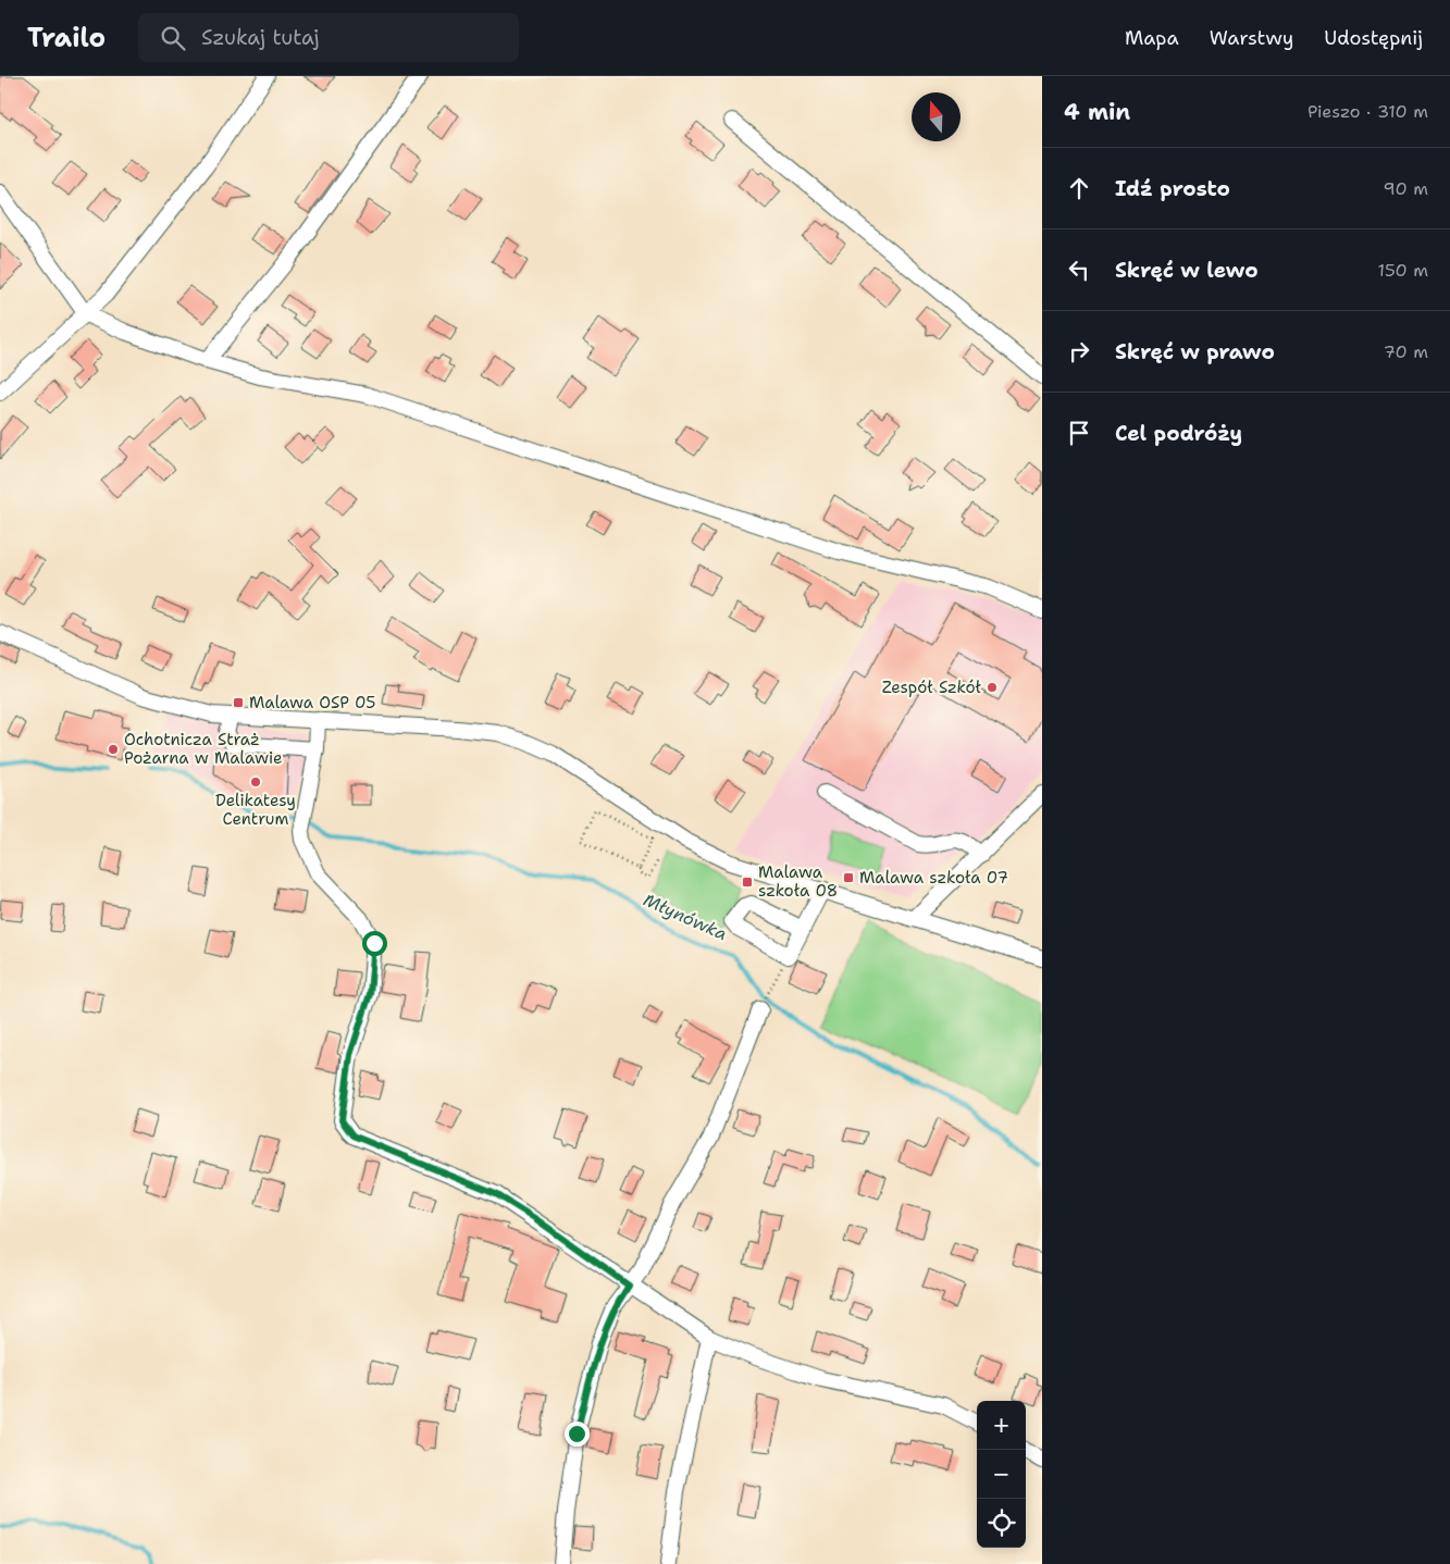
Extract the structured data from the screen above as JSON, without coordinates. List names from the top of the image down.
{
  "water": ["Młynówka"],
  "places": {
    "other": ["Zespół Szkół", "Ochotnicza Straż Pożarna w Malawie", "Delikatesy Centrum"],
    "transit": ["Malawa OSP 05", "Malawa szkoła 07", "Malawa szkoła 08"]
  },
  "north": "top",
  "page": {
    "header": "Trailo",
    "search": "Szukaj tutaj",
    "nav": ["Mapa", "Warstwy", "Udostępnij"],
    "heading": ["4 min", "Pieszo · 310 m"],
    "list": [
      ["Idź prosto", "90 m"],
      ["Skręć w lewo", "150 m"],
      ["Skręć w prawo", "70 m"],
      "Cel podróży"
    ],
    "map_buttons": ["+", "−"]
  }
}
